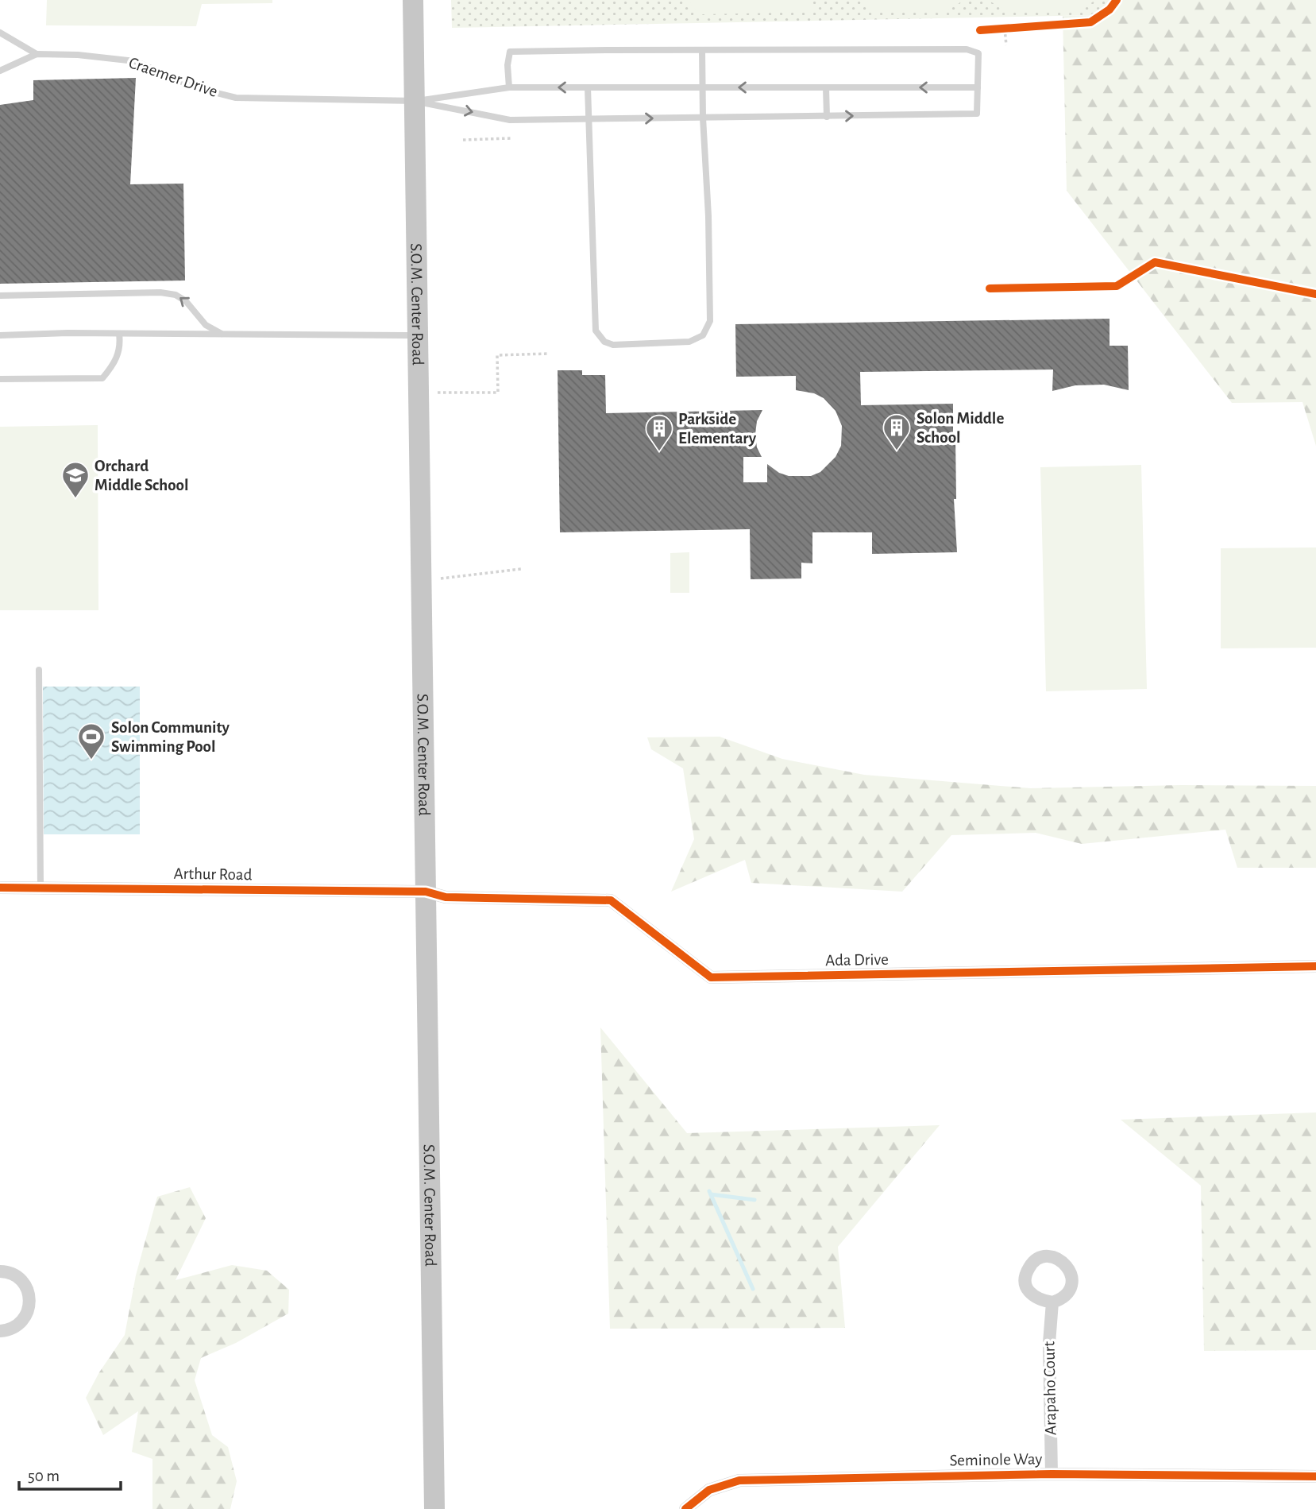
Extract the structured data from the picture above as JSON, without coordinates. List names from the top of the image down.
{
  "streets": {
    "main road": ["S.O.M. Center Road"],
    "street": [
      "Arthur Road",
      "Ada Drive",
      "Arapaho Court",
      "Seminole Way"
    ],
    "lane": ["Craemer Drive"]
  },
  "crossings": [
    ["Craemer Drive", "S.O.M. Center Road"],
    ["S.O.M. Center Road", "Arthur Road"],
    ["S.O.M. Center Road", "Ada Drive"],
    ["Arthur Road", "Ada Drive"],
    ["Arapaho Court", "Seminole Way"]
  ],
  "places": {
    "building": ["Solon Middle School", "Parkside Elementary"],
    "school or university": ["Orchard Middle School"],
    "sports": ["Solon Community Swimming Pool"]
  },
  "scale_bar": "50 m"
}
